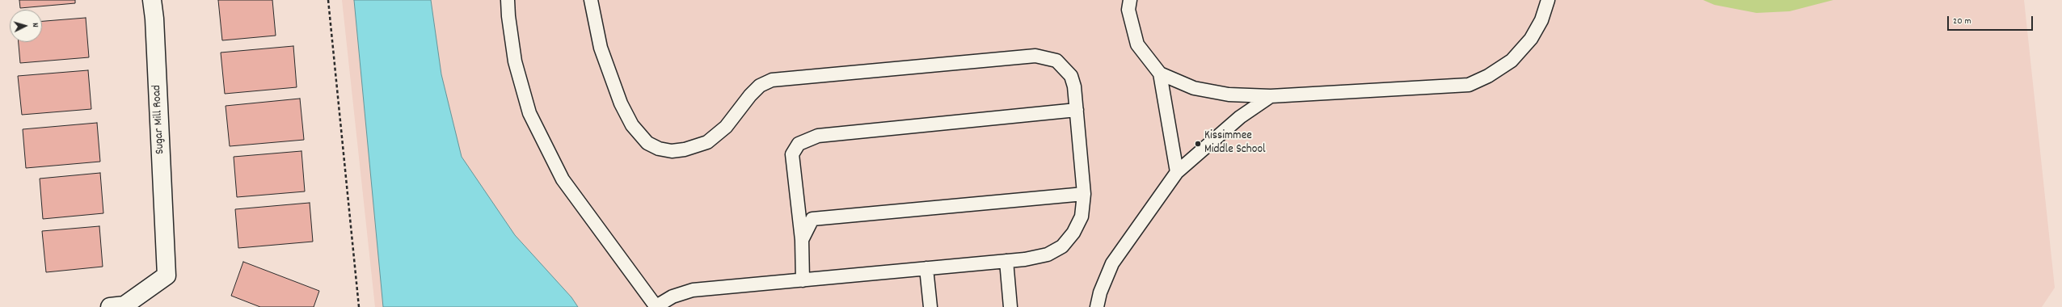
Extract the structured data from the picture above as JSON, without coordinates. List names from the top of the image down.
{
  "streets": {
    "street": ["Sugar Mill Road"]
  },
  "places": ["Kissimmee Middle School"],
  "scale_bar": "20 m",
  "north": "right"
}
